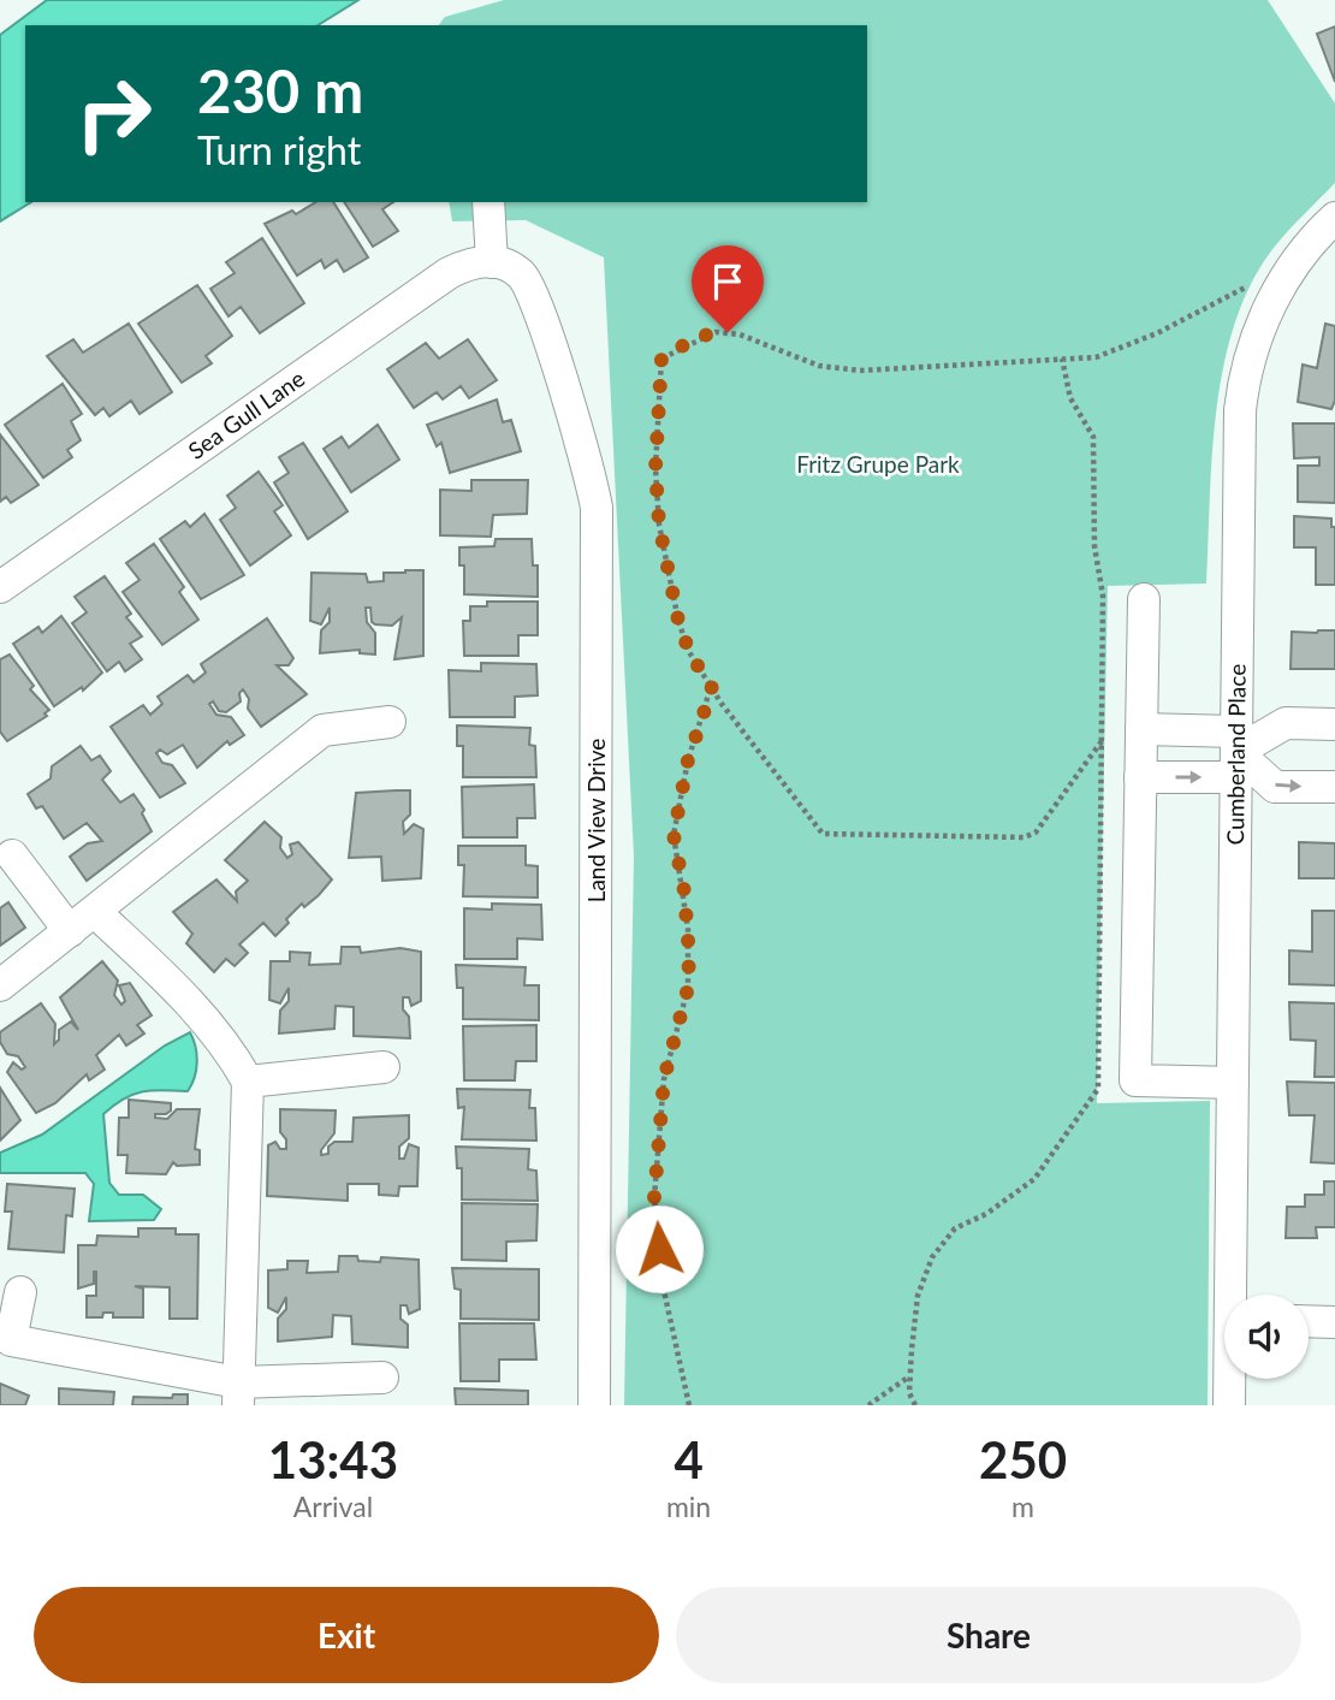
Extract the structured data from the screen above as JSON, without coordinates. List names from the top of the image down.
{
  "streets": {
    "street": ["Sea Gull Lane", "Cumberland Place", "Land View Drive"]
  },
  "crossings": [
    ["Sea Gull Lane", "Land View Drive"]
  ],
  "parks": ["Fritz Grupe Park"],
  "page": {
    "turn": ["230 m", "Turn right"],
    "eta": [
      "13:43",
      "Arrival",
      "4",
      "min",
      "250",
      "m"
    ],
    "buttons": ["Exit", "Share"]
  }
}
